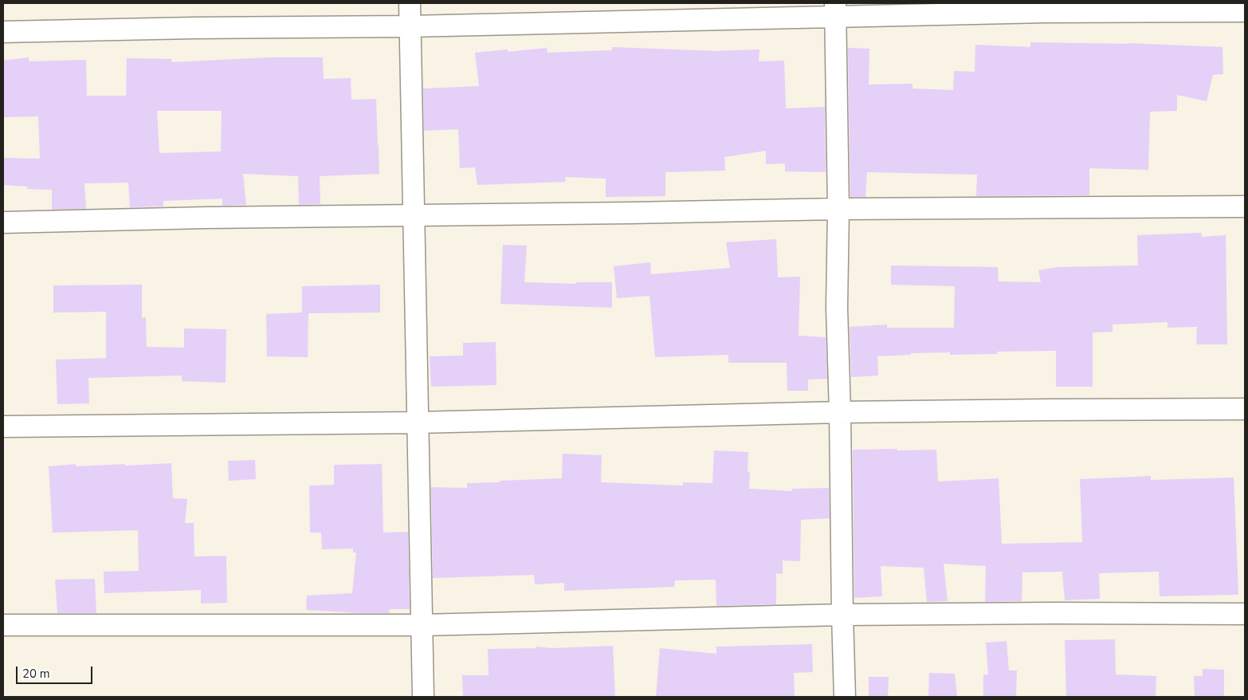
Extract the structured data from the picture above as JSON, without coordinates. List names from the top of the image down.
{
  "scale_bar": "20 m"
}
